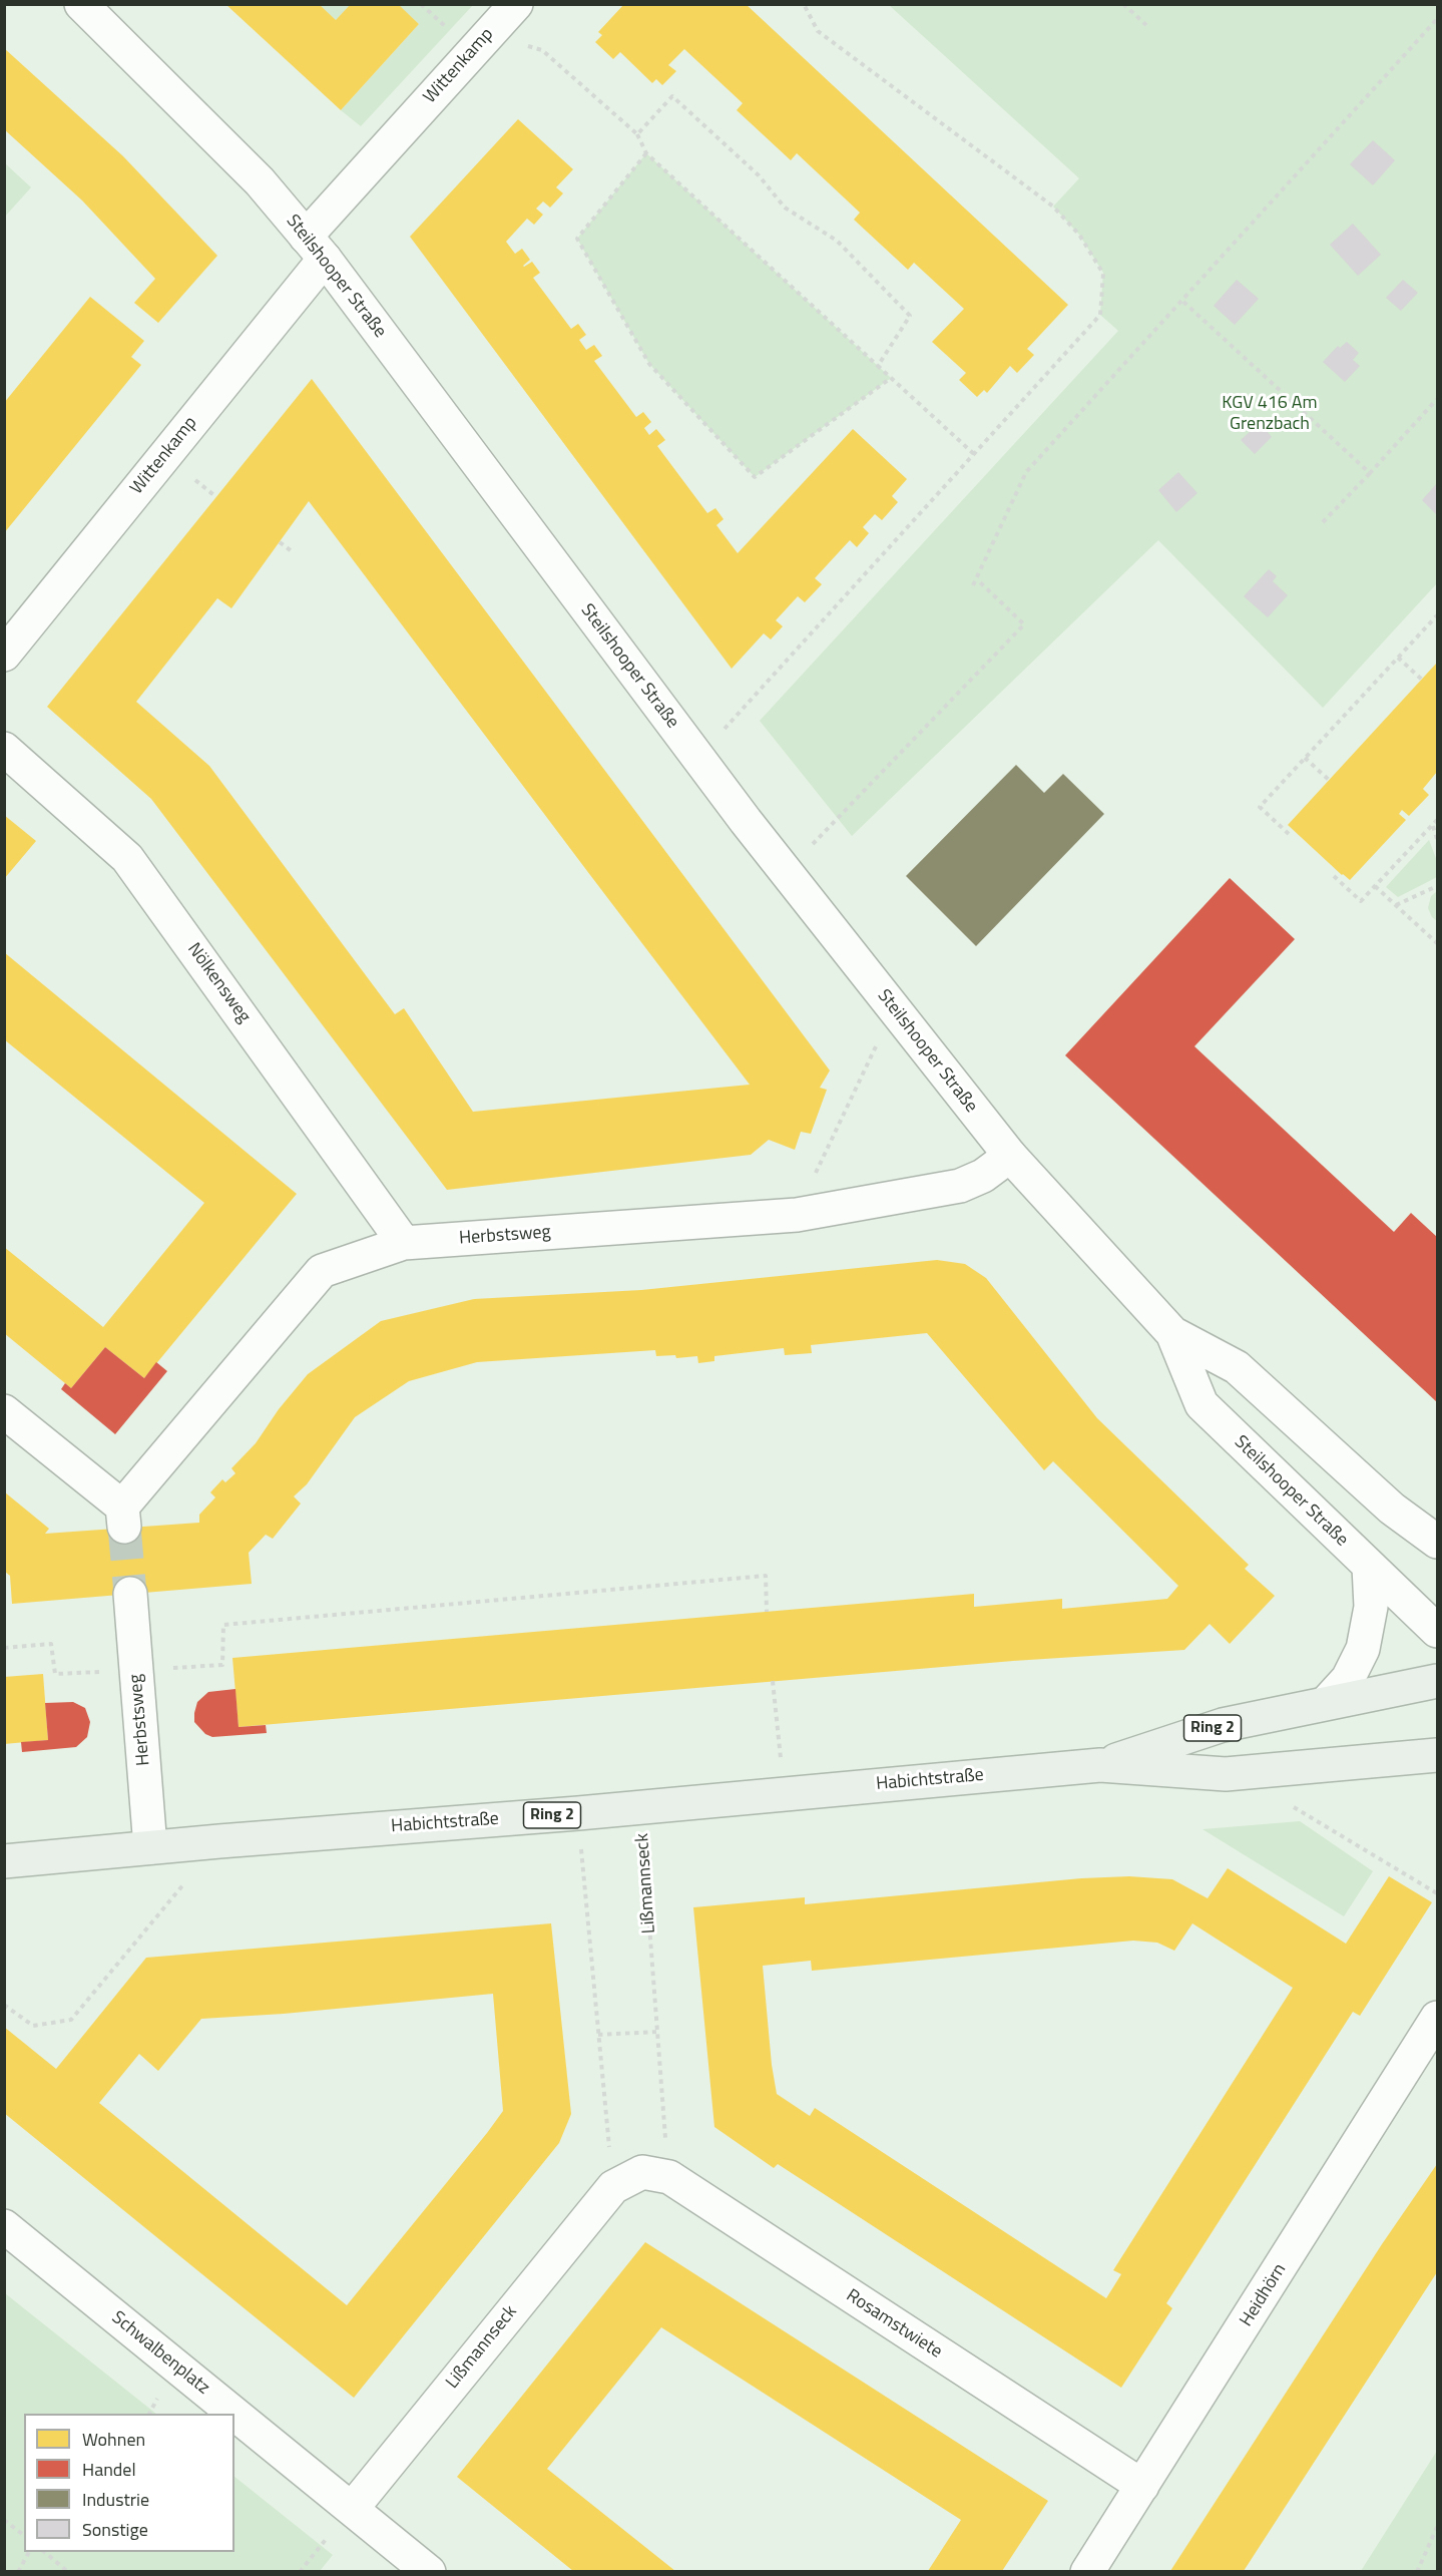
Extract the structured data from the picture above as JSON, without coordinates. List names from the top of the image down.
{
  "streets": {
    "main road": ["Ring 2", "Habichtstraße"],
    "street": [
      "Wittenkamp",
      "Steilshooper Straße",
      "Nölkensweg",
      "Herbstsweg",
      "Lißmannseck",
      "Heidhörn",
      "Rosamstwiete",
      "Schwalbenplatz"
    ]
  },
  "crossings": [
    ["Wittenkamp", "Steilshooper Straße"],
    ["Steilshooper Straße", "Herbstsweg"],
    ["Nölkensweg", "Herbstsweg"],
    ["Herbstsweg", "Habichtstraße"],
    ["Habichtstraße", "Lißmannseck"],
    ["Lißmannseck", "Rosamstwiete"],
    ["Lißmannseck", "Schwalbenplatz"],
    ["Heidhörn", "Rosamstwiete"]
  ],
  "parks": ["KGV 416 Am Grenzbach"],
  "legend": [
    "Wohnen",
    "Handel",
    "Industrie",
    "Sonstige"
  ]
}
